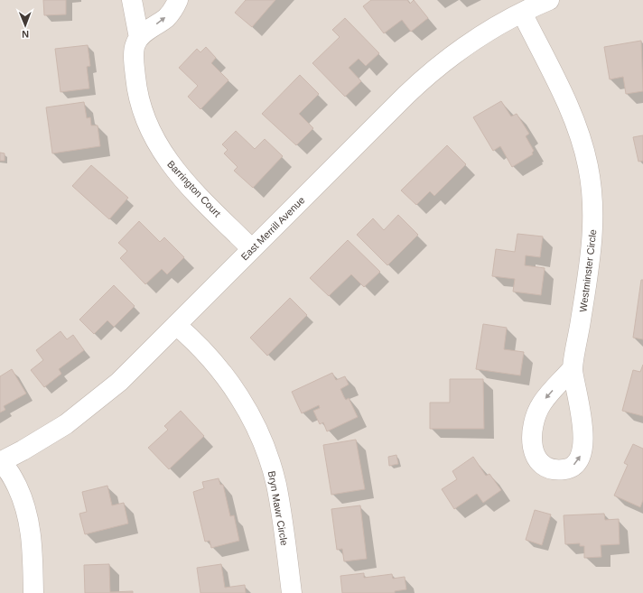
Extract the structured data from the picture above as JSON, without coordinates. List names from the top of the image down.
{
  "streets": {
    "street": [
      "Barrington Court",
      "East Merrill Avenue",
      "Westminster Circle",
      "Bryn Mawr Circle"
    ]
  },
  "crossings": [
    ["Barrington Court", "East Merrill Avenue"],
    ["East Merrill Avenue", "Westminster Circle"],
    ["East Merrill Avenue", "Bryn Mawr Circle"]
  ],
  "north": "bottom"
}
